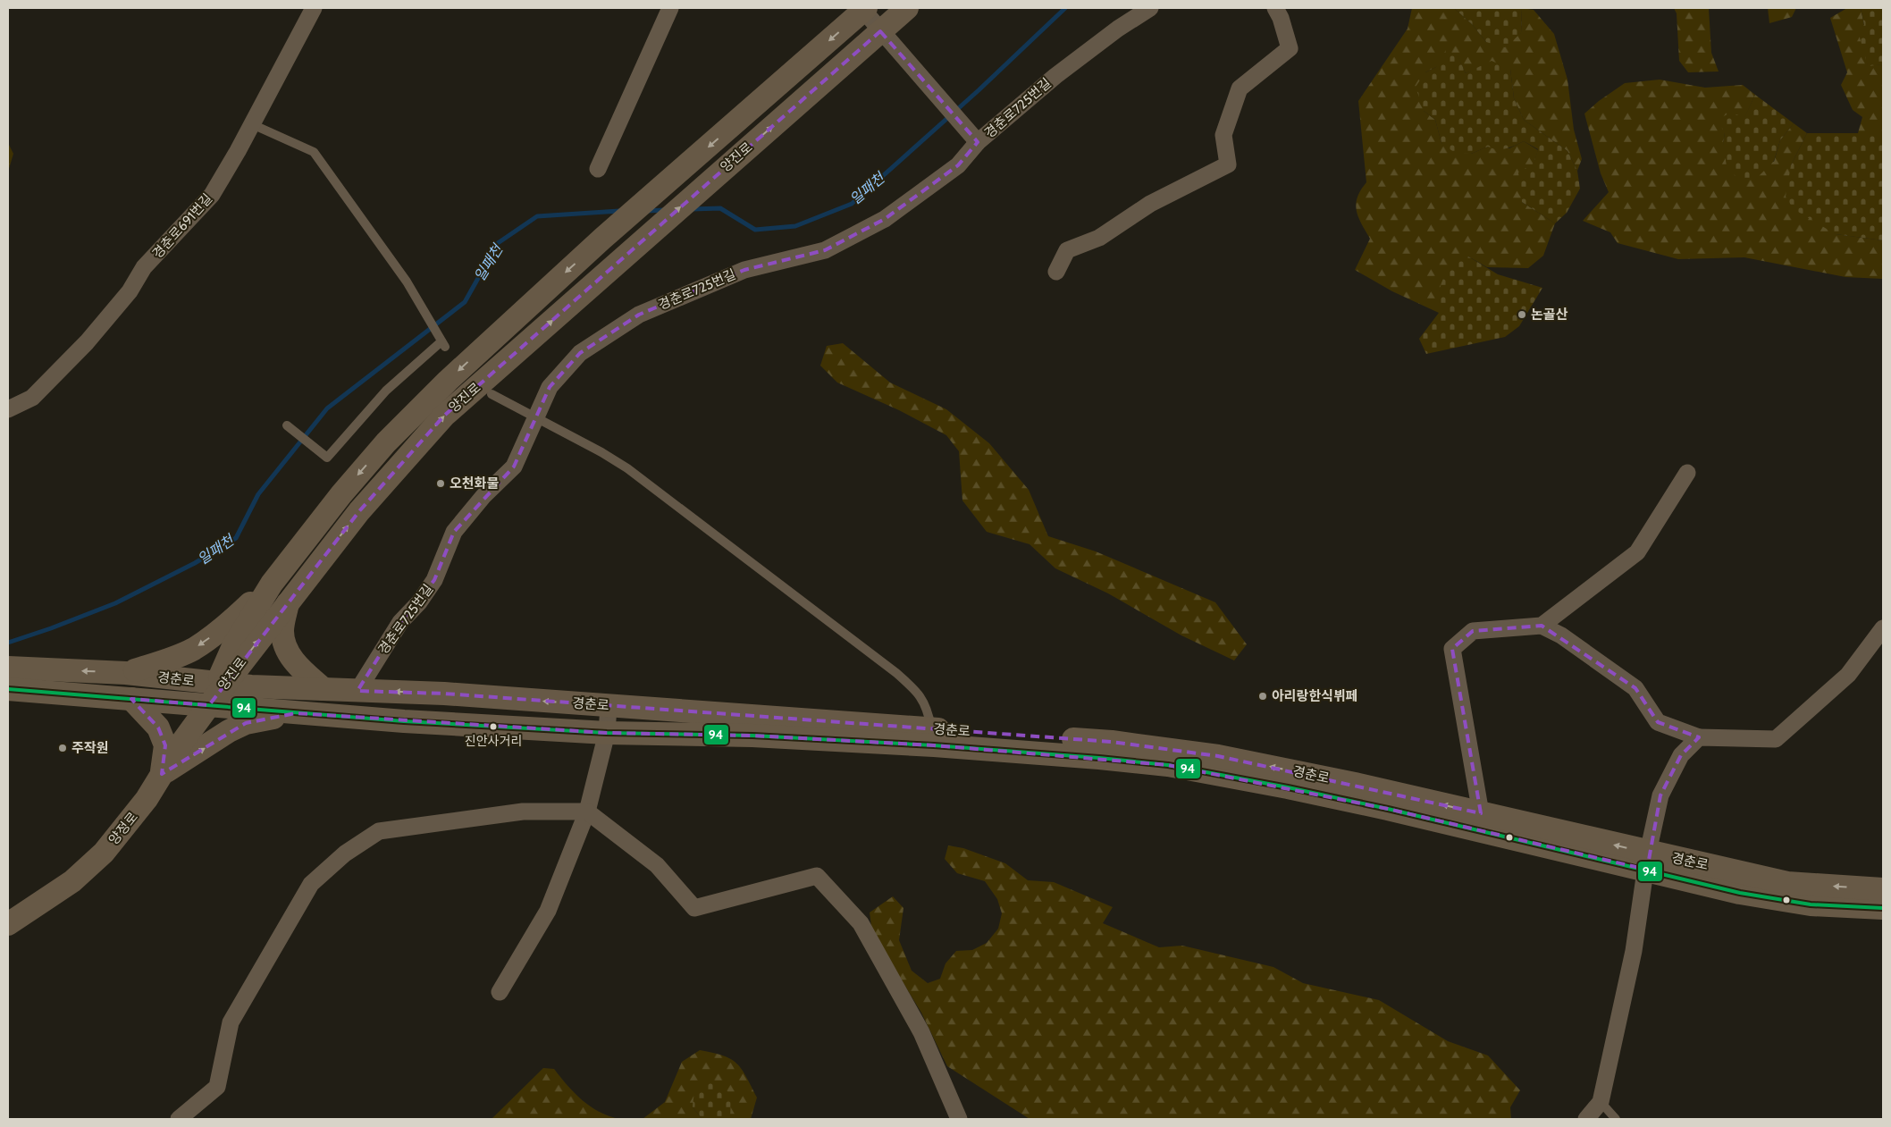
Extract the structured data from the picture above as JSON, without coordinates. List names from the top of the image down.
{
  "streets": {
    "street": [
      "경춘로725번길",
      "양진로",
      "경춘로691번길",
      "경춘로",
      "양정로"
    ]
  },
  "crossings": [
    ["경춘로725번길", "경춘로"],
    ["양진로", "경춘로"],
    ["양진로", "양정로"],
    ["경춘로", "양정로"]
  ],
  "water": ["일패천"],
  "places": [
    "논골산",
    "오천화물",
    "아리랑한식뷔페",
    "진안사거리",
    "주작원"
  ],
  "lines": ["transit line 94"]
}
